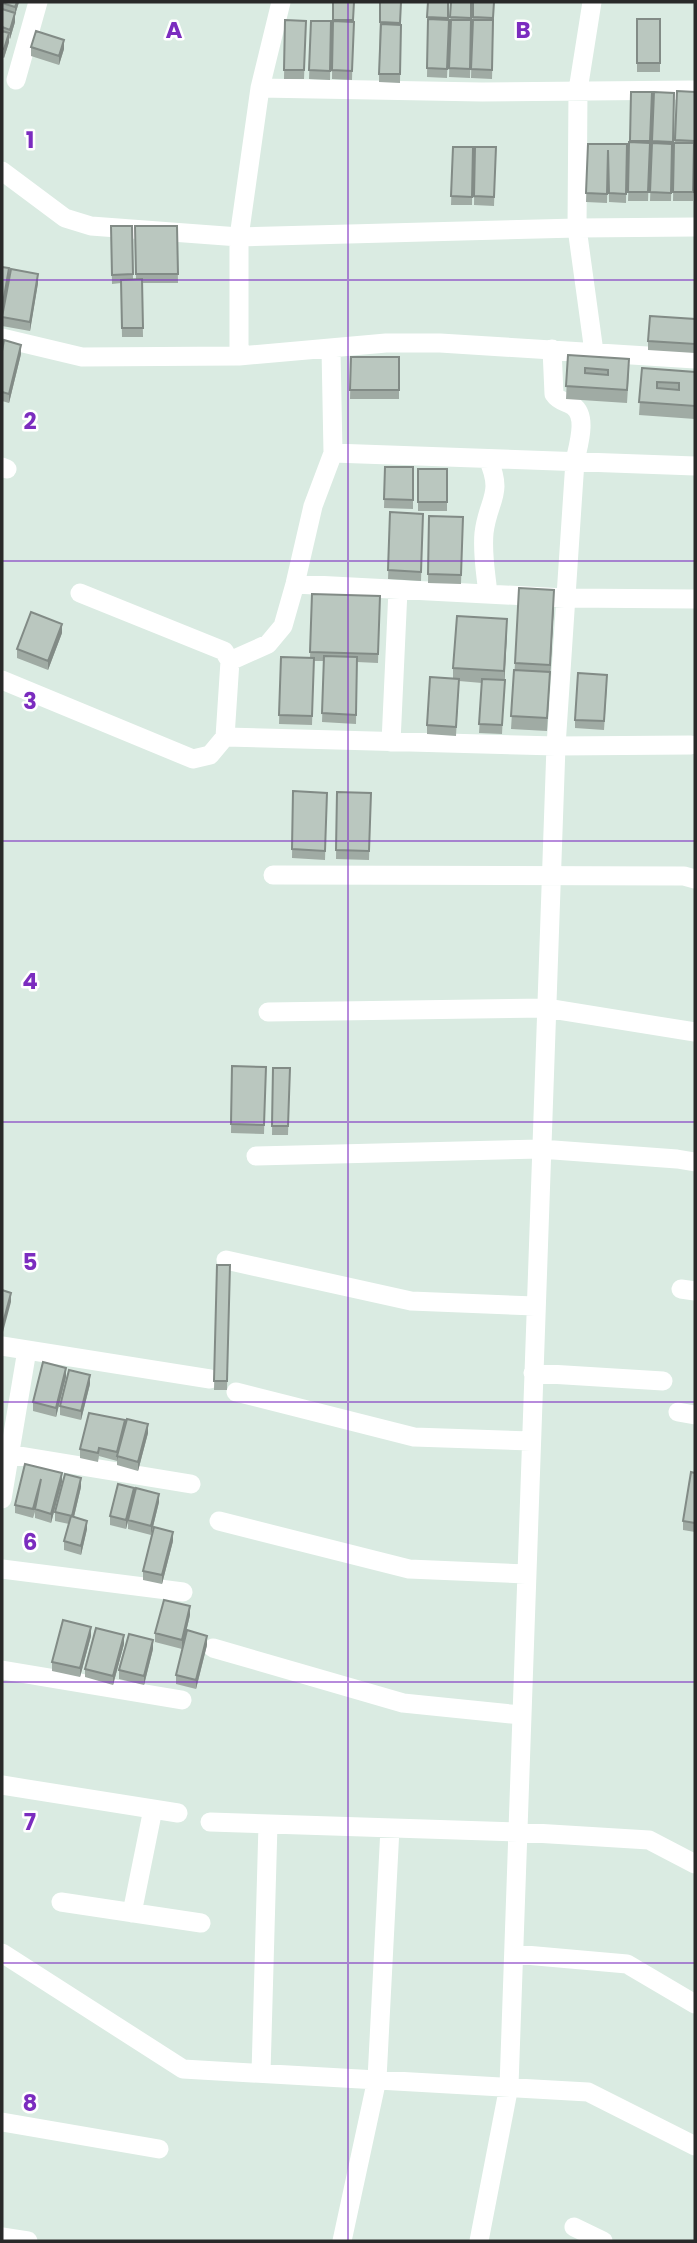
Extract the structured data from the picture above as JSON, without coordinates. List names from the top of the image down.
{
  "grid": {
    "columns": ["A", "B"],
    "rows": [
      "1",
      "2",
      "3",
      "4",
      "5",
      "6",
      "7",
      "8"
    ]
  }
}
